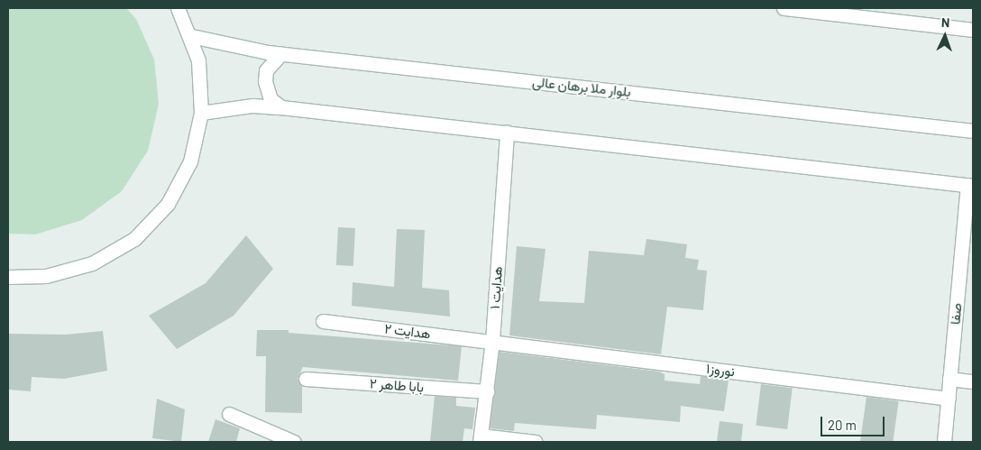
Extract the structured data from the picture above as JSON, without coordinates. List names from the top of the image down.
{
  "streets": {
    "main road": [
      "بلوار ملا برهان عالی",
      "هدایت ۱",
      "صفا",
      "هدایت ۲",
      "نوروز۱",
      "بابا طاهر ۲"
    ]
  },
  "crossings": [
    ["هدایت ۱", "هدایت ۲"],
    ["هدایت ۱", "نوروز۱"],
    ["هدایت ۱", "بابا طاهر ۲"],
    ["صفا", "نوروز۱"],
    ["هدایت ۲", "نوروز۱"]
  ],
  "scale_bar": "20 m",
  "north": "top"
}
